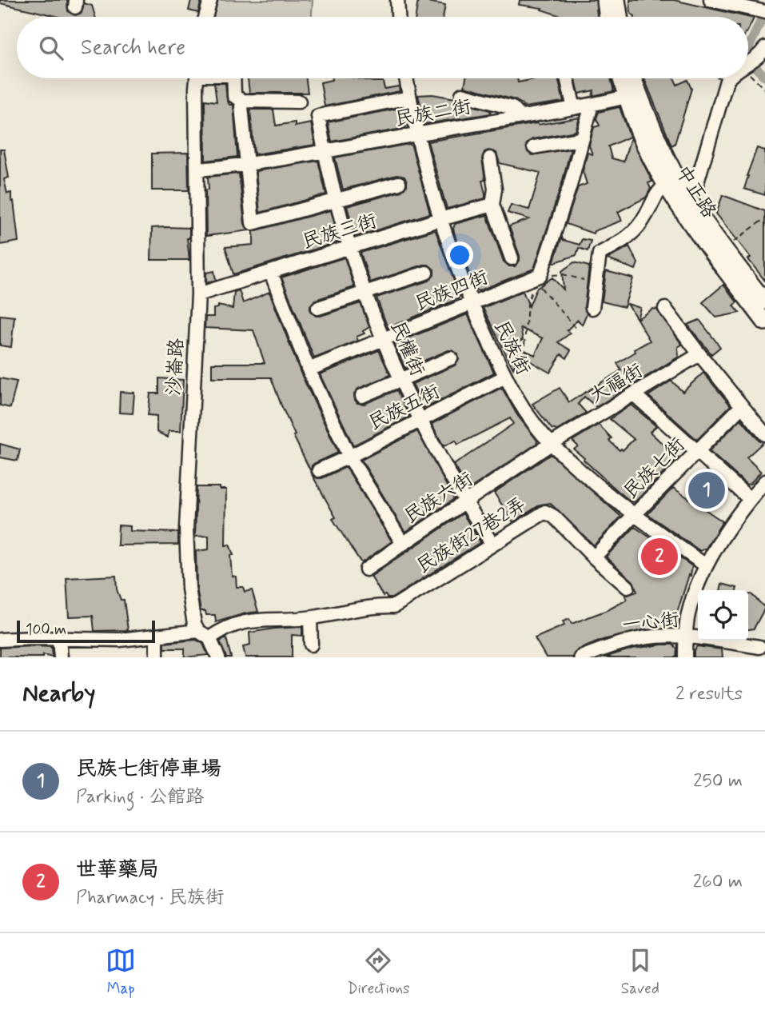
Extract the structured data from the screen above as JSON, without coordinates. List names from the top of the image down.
{
  "streets": {
    "main road": ["中正路"],
    "street": [
      "民族二街",
      "民族三街",
      "民族四街",
      "民族街",
      "民權街",
      "沙崙路",
      "大福街",
      "民族五街",
      "民族七街",
      "民族六街",
      "民族街27巷2弄",
      "一心街"
    ]
  },
  "crossings": [
    ["民族二街", "中正路"],
    ["民族二街", "民族街"],
    ["民族二街", "民權街"],
    ["民族二街", "沙崙路"],
    ["民族三街", "民族街"],
    ["民族三街", "民權街"],
    ["民族三街", "沙崙路"],
    ["民族四街", "民族街"],
    ["民族四街", "民權街"],
    ["民族四街", "民族六街"],
    ["民族街", "民權街"],
    ["民族街", "大福街"],
    ["民族街", "民族五街"],
    ["民族街", "民族七街"],
    ["民族街", "民族六街"],
    ["民權街", "民族五街"],
    ["民權街", "民族六街"],
    ["民權街", "民族街27巷2弄"],
    ["大福街", "民族六街"],
    ["民族五街", "民族六街"],
    ["民族七街", "民族街27巷2弄"]
  ],
  "scale_bar": "100 m",
  "page": {
    "search": "Search here",
    "pins": ["1", "2"],
    "scale": "100 m",
    "heading": ["Nearby", "2 results"],
    "list": [
      {
        "mark": "1",
        "name": "民族七街停車場",
        "note": "Parking · 公館路",
        "value": "250 m"
      },
      {
        "mark": "2",
        "name": "世華藥局",
        "note": "Pharmacy · 民族街",
        "value": "260 m"
      }
    ],
    "nav": ["Map", "Directions", "Saved"]
  }
}
